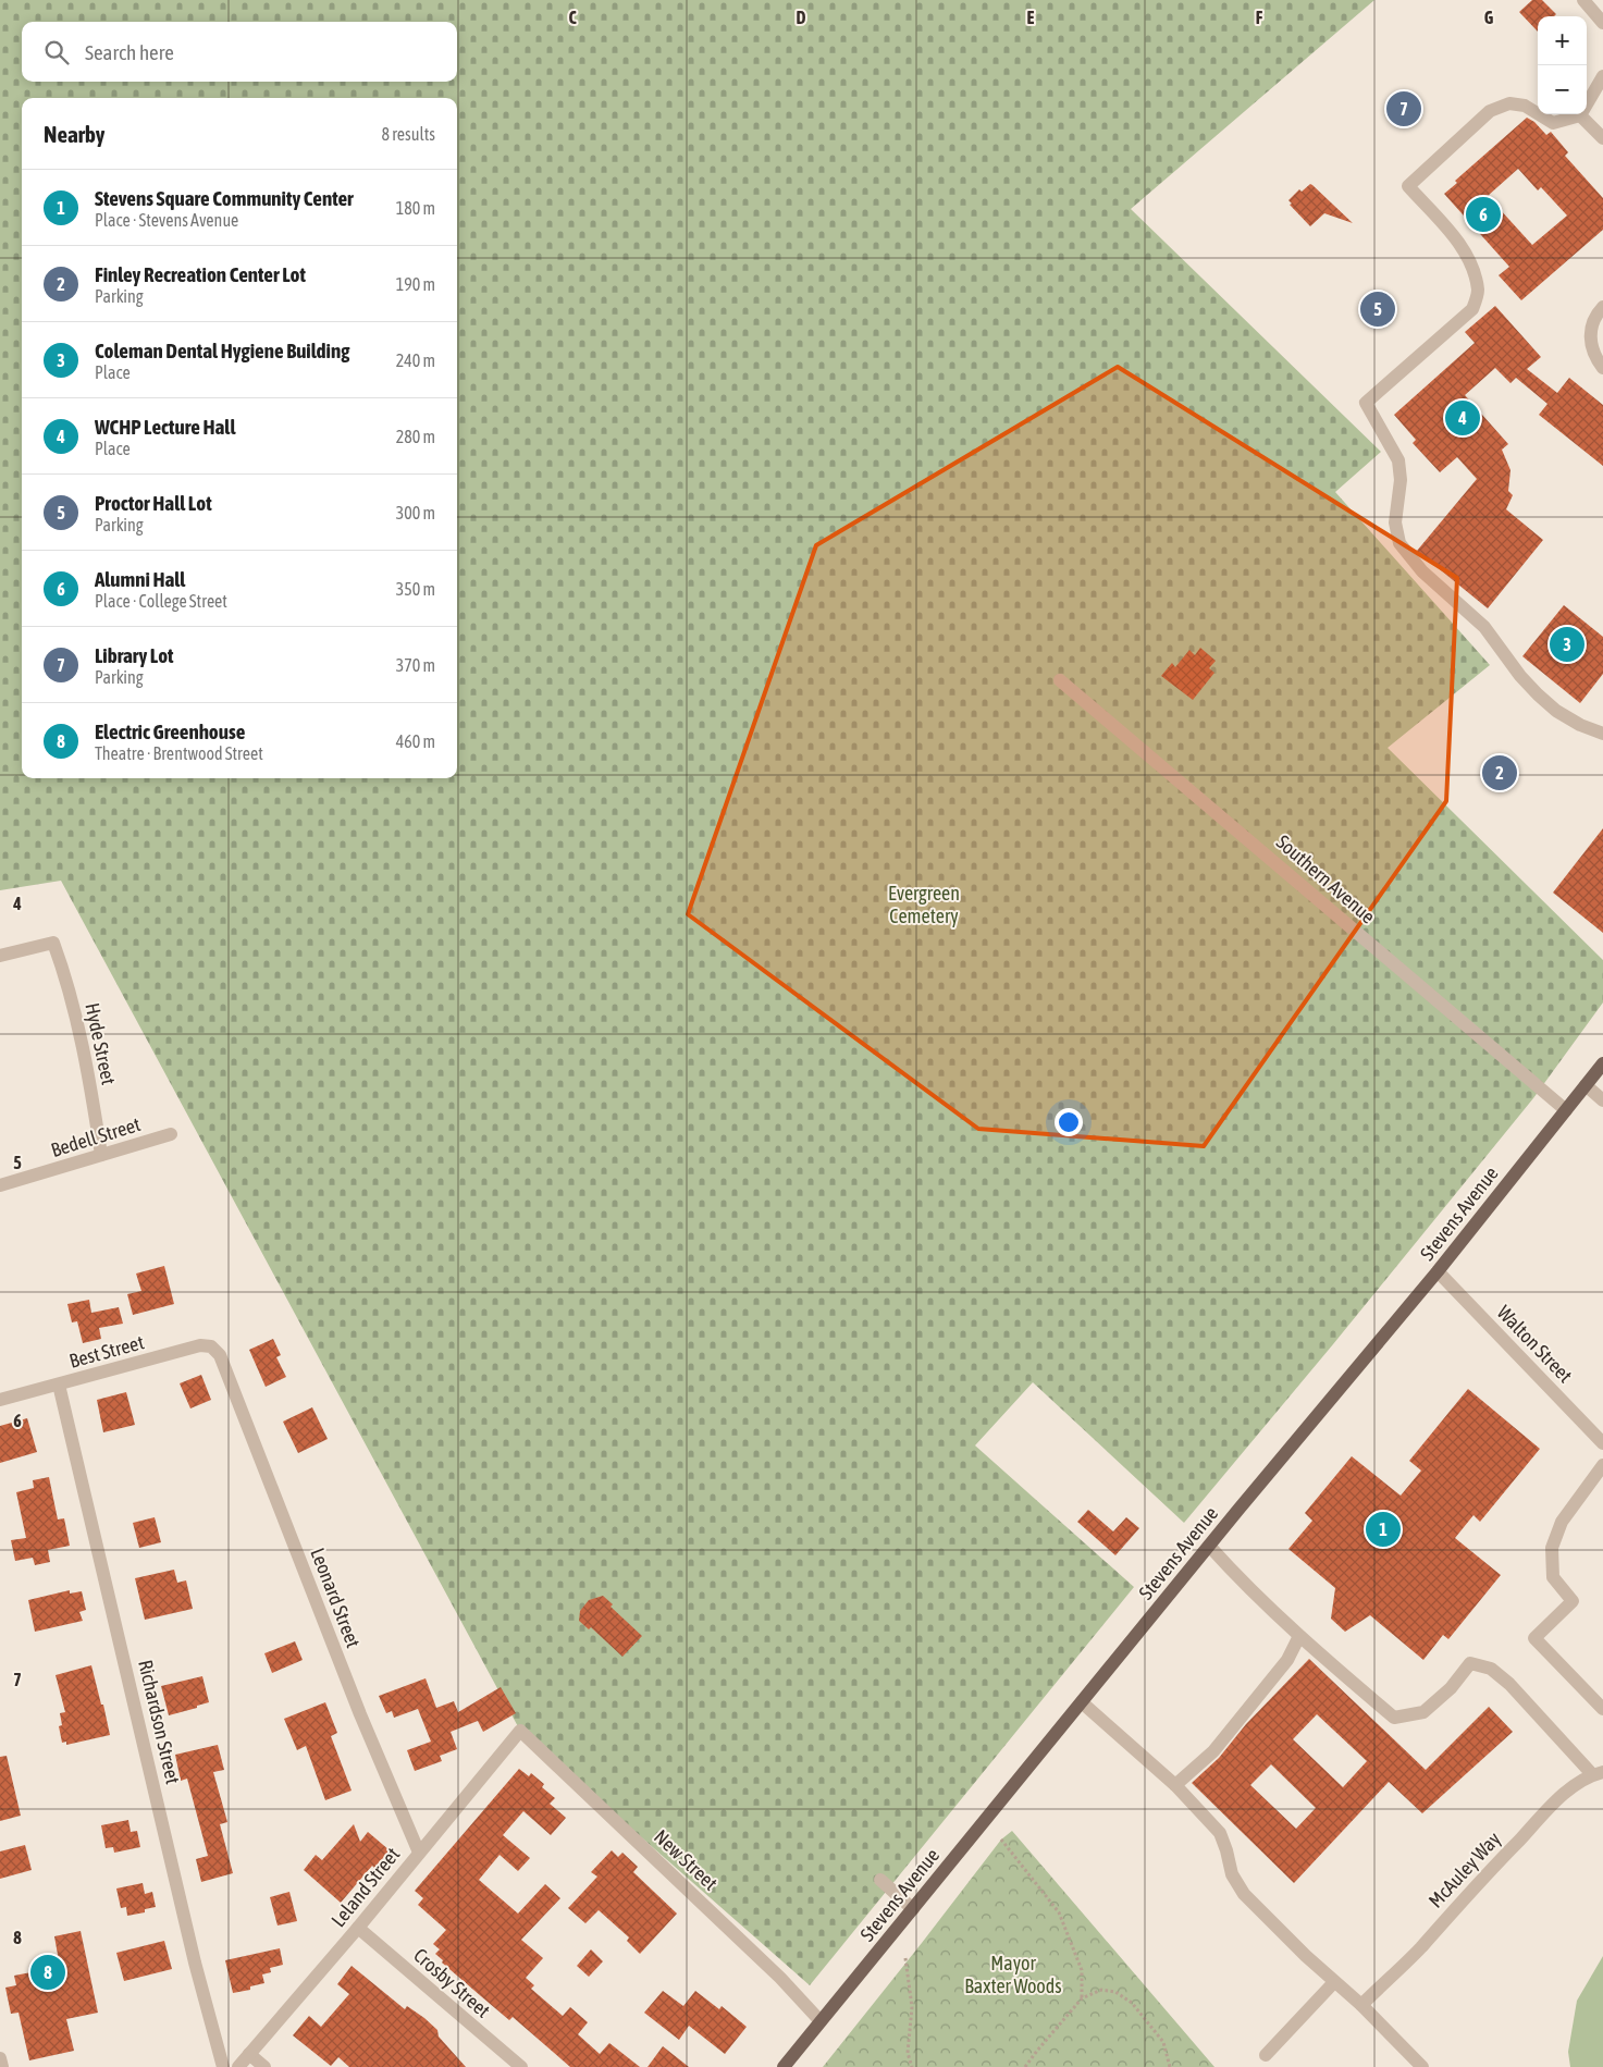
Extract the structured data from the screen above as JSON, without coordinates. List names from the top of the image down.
{
  "streets": {
    "main road": ["Stevens Avenue"],
    "street": [
      "Southern Avenue",
      "Hyde Street",
      "Bedell Street",
      "Walton Street",
      "Best Street",
      "Leonard Street",
      "Richardson Street",
      "New Street",
      "McAuley Way",
      "Leland Street",
      "Crosby Street"
    ]
  },
  "crossings": [
    ["Southern Avenue", "Stevens Avenue"],
    ["Hyde Street", "Bedell Street"],
    ["Stevens Avenue", "Walton Street"],
    ["Stevens Avenue", "New Street"],
    ["Best Street", "Leonard Street"],
    ["Best Street", "Richardson Street"],
    ["Leonard Street", "Leland Street"],
    ["New Street", "Leland Street"],
    ["Leland Street", "Crosby Street"]
  ],
  "parks": ["Evergreen Cemetery", "Mayor Baxter Woods"],
  "page": {
    "map_buttons": ["+", "−"],
    "search": "Search here",
    "pins": [
      "7",
      "6",
      "5",
      "4",
      "3",
      "2",
      "1",
      "8"
    ],
    "heading": ["Nearby", "8 results"],
    "list": [
      {
        "mark": "1",
        "name": "Stevens Square Community Center",
        "note": "Place · Stevens Avenue",
        "value": "180 m"
      },
      {
        "mark": "2",
        "name": "Finley Recreation Center Lot",
        "note": "Parking",
        "value": "190 m"
      },
      {
        "mark": "3",
        "name": "Coleman Dental Hygiene Building",
        "note": "Place",
        "value": "240 m"
      },
      {
        "mark": "4",
        "name": "WCHP Lecture Hall",
        "note": "Place",
        "value": "280 m"
      },
      {
        "mark": "5",
        "name": "Proctor Hall Lot",
        "note": "Parking",
        "value": "300 m"
      },
      {
        "mark": "6",
        "name": "Alumni Hall",
        "note": "Place · College Street",
        "value": "350 m"
      },
      {
        "mark": "7",
        "name": "Library Lot",
        "note": "Parking",
        "value": "370 m"
      },
      {
        "mark": "8",
        "name": "Electric Greenhouse",
        "note": "Theatre · Brentwood Street",
        "value": "460 m"
      }
    ]
  },
  "grid": {
    "columns": [
      "C",
      "D",
      "E",
      "F",
      "G"
    ],
    "rows": [
      "4",
      "5",
      "6",
      "7",
      "8"
    ]
  }
}
